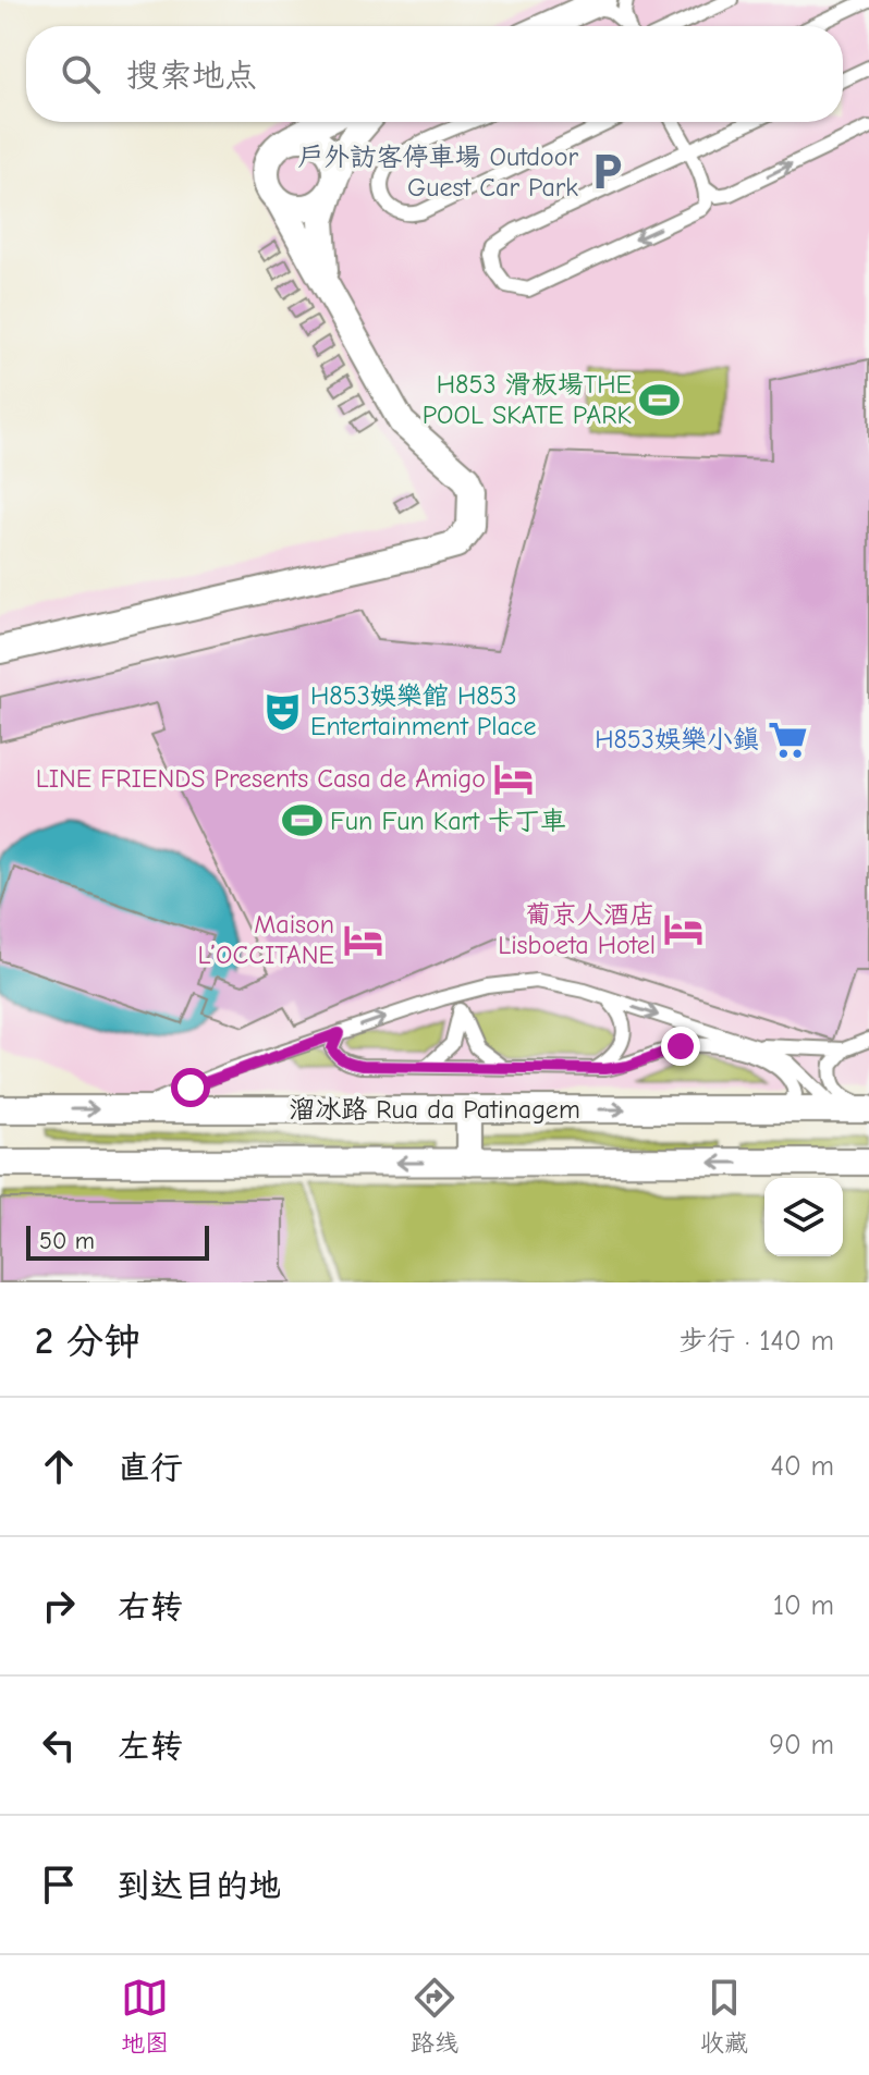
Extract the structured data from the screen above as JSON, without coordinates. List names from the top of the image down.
{
  "streets": {
    "street": ["溜冰路 Rua da Patinagem"]
  },
  "places": {
    "parking": ["戶外訪客停車場 Outdoor Guest Car Park"],
    "sports": ["H853 滑板場THE POOL SKATE PARK", "Fun Fun Kart 卡丁車"],
    "theatre": ["H853娛樂館 H853 Entertainment Place"],
    "supermarket": ["H853娛樂小鎮"],
    "hotel": ["LINE FRIENDS Presents Casa de Amigo", "葡京人酒店 Lisboeta Hotel", "Maison L’OCCITANE"]
  },
  "scale_bar": "50 m",
  "page": {
    "search": "搜索地点",
    "scale": "50 m",
    "heading": ["2 分钟", "步行 · 140 m"],
    "list": [
      ["直行", "40 m"],
      ["右转", "10 m"],
      ["左转", "90 m"],
      "到达目的地"
    ],
    "nav": ["地图", "路线", "收藏"]
  }
}
